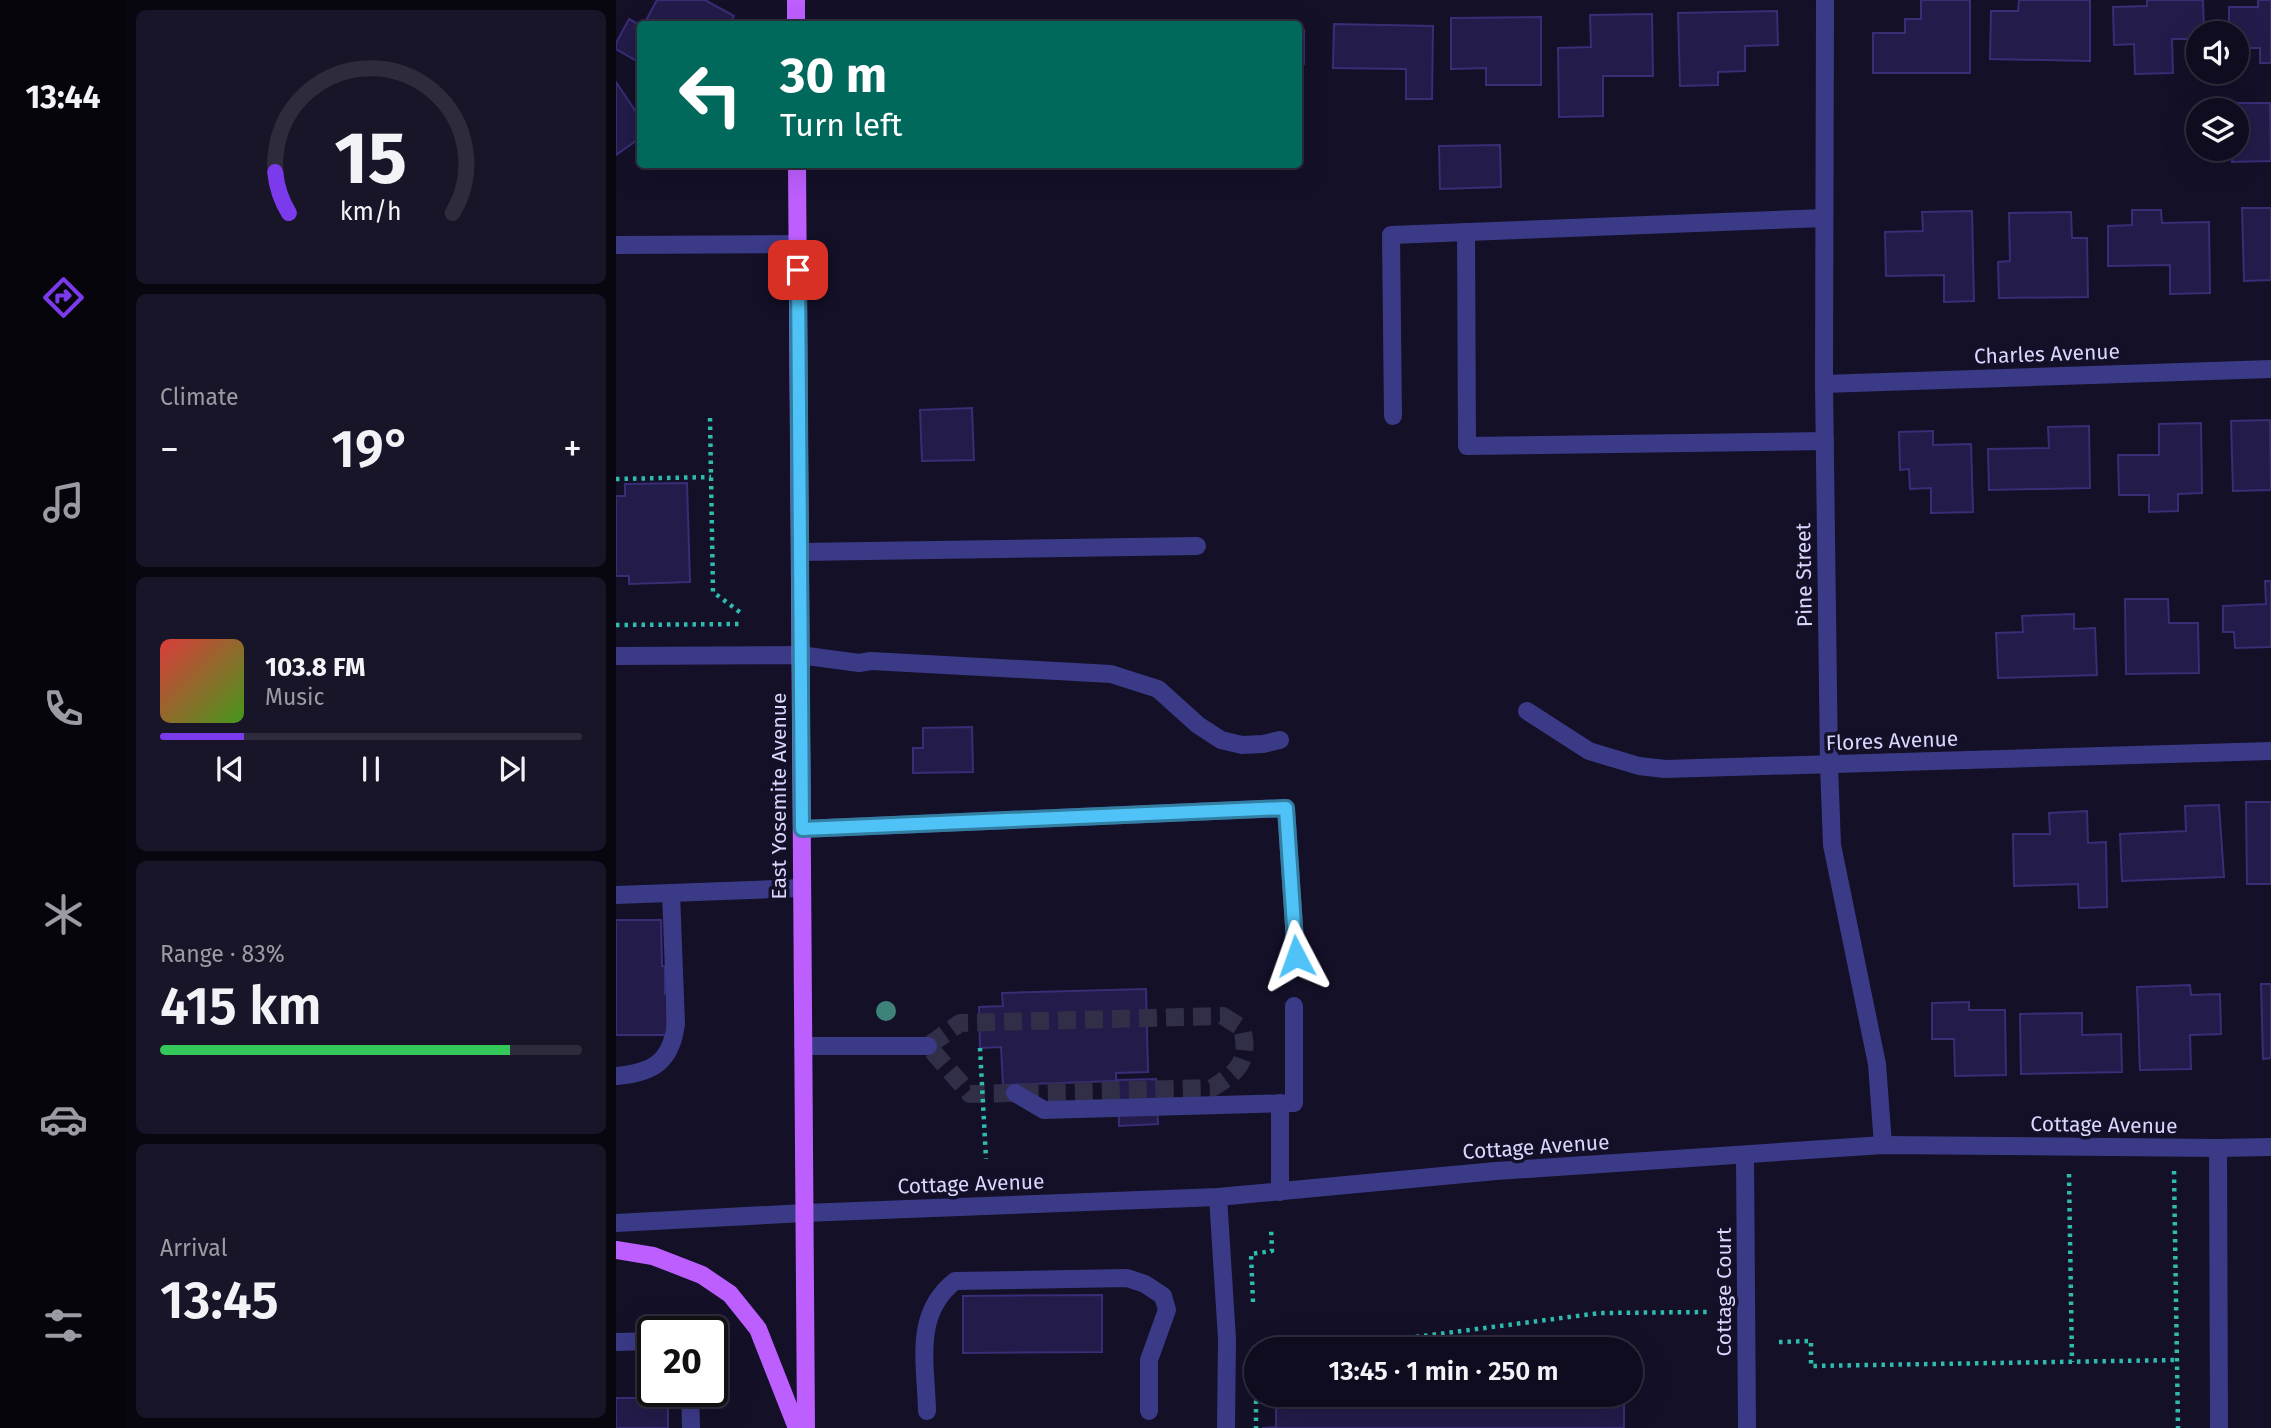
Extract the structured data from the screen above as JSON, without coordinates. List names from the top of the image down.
{
  "streets": {
    "main road": ["East Yosemite Avenue"],
    "street": [
      "Charles Avenue",
      "Pine Street",
      "Flores Avenue",
      "Cottage Avenue",
      "Cottage Court"
    ]
  },
  "crossings": [
    ["Charles Avenue", "Pine Street"],
    ["Pine Street", "Flores Avenue"],
    ["Pine Street", "Cottage Avenue"],
    ["East Yosemite Avenue", "Cottage Avenue"],
    ["Cottage Avenue", "Cottage Court"]
  ],
  "page": {
    "tabs": "13:44",
    "turn": ["30 m", "Turn left"],
    "tile": [
      "Climate",
      ["Range · 83%", "415 km"],
      ["Arrival", "13:45"]
    ],
    "heat": ["−", "19°", "+"],
    "song": ["103.8 FM", "Music"],
    "limit": "20",
    "trip": "13:45 · 1 min · 250 m",
    "gauge": ["15", "km/h"]
  }
}
